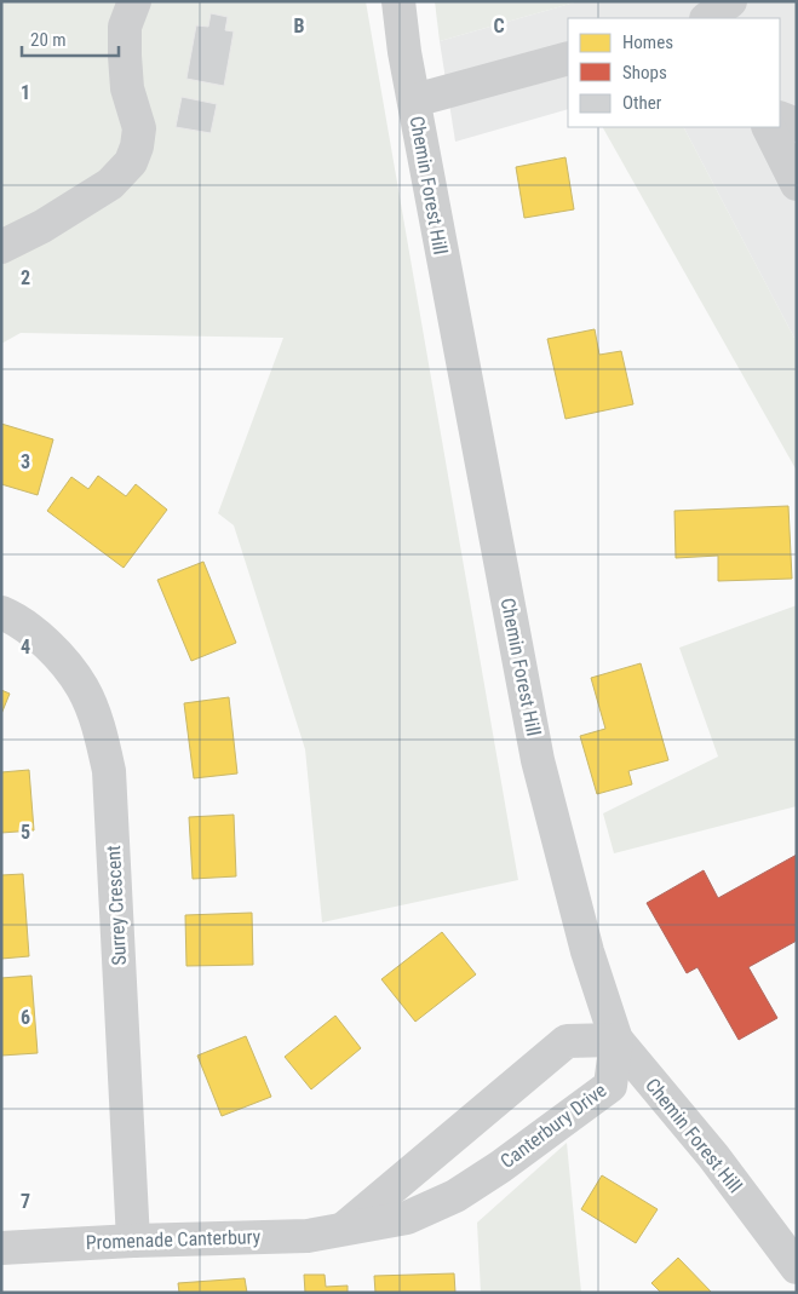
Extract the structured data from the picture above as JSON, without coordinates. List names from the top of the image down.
{
  "streets": {
    "street": [
      "Chemin Forest Hill",
      "Surrey Crescent",
      "Canterbury Drive",
      "Promenade Canterbury"
    ]
  },
  "crossings": [
    ["Chemin Forest Hill", "Canterbury Drive"],
    ["Surrey Crescent", "Promenade Canterbury"],
    ["Canterbury Drive", "Promenade Canterbury"]
  ],
  "legend": ["Homes", "Shops", "Other"],
  "scale_bar": "20 m",
  "grid": {
    "columns": ["B", "C"],
    "rows": [
      "1",
      "2",
      "3",
      "4",
      "5",
      "6",
      "7"
    ]
  }
}
